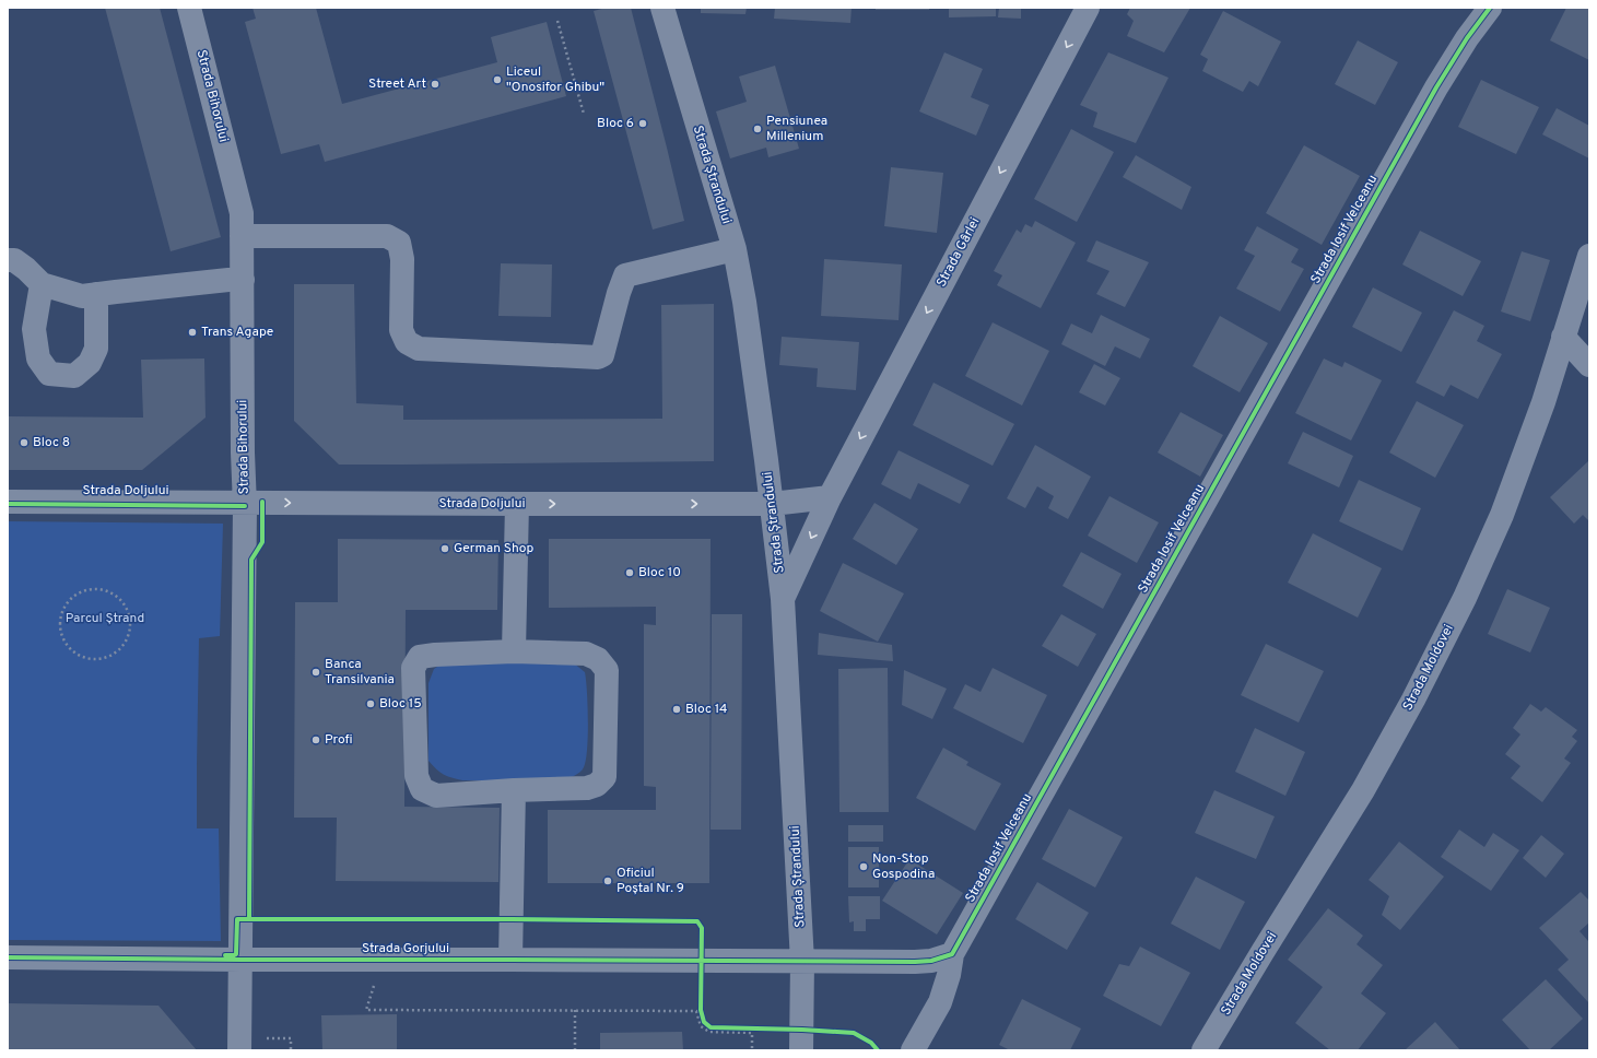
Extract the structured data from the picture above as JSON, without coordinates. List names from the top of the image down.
{
  "streets": {
    "street": [
      "Strada Bihorului",
      "Strada Ștrandului",
      "Strada Iosif Velceanu",
      "Strada Gârlei",
      "Strada Doljului",
      "Strada Moldovei",
      "Strada Gorjului"
    ]
  },
  "crossings": [
    ["Strada Bihorului", "Strada Doljului"],
    ["Strada Bihorului", "Strada Gorjului"],
    ["Strada Ștrandului", "Strada Gârlei"],
    ["Strada Ștrandului", "Strada Doljului"],
    ["Strada Ștrandului", "Strada Gorjului"]
  ],
  "one_way": ["Strada Gârlei", "Strada Doljului"],
  "parks": ["Parcul Ștrand"],
  "places": [
    "Liceul \"Onosifor Ghibu\"",
    "Street Art",
    "Bloc 6",
    "Pensiunea Millenium",
    "Trans Agape",
    "Bloc 8",
    "German Shop",
    "Bloc 10",
    "Banca Transilvania",
    "Bloc 15",
    "Bloc 14",
    "Profi",
    "Non-Stop Gospodina",
    "Oficiul Poștal Nr. 9"
  ]
}
